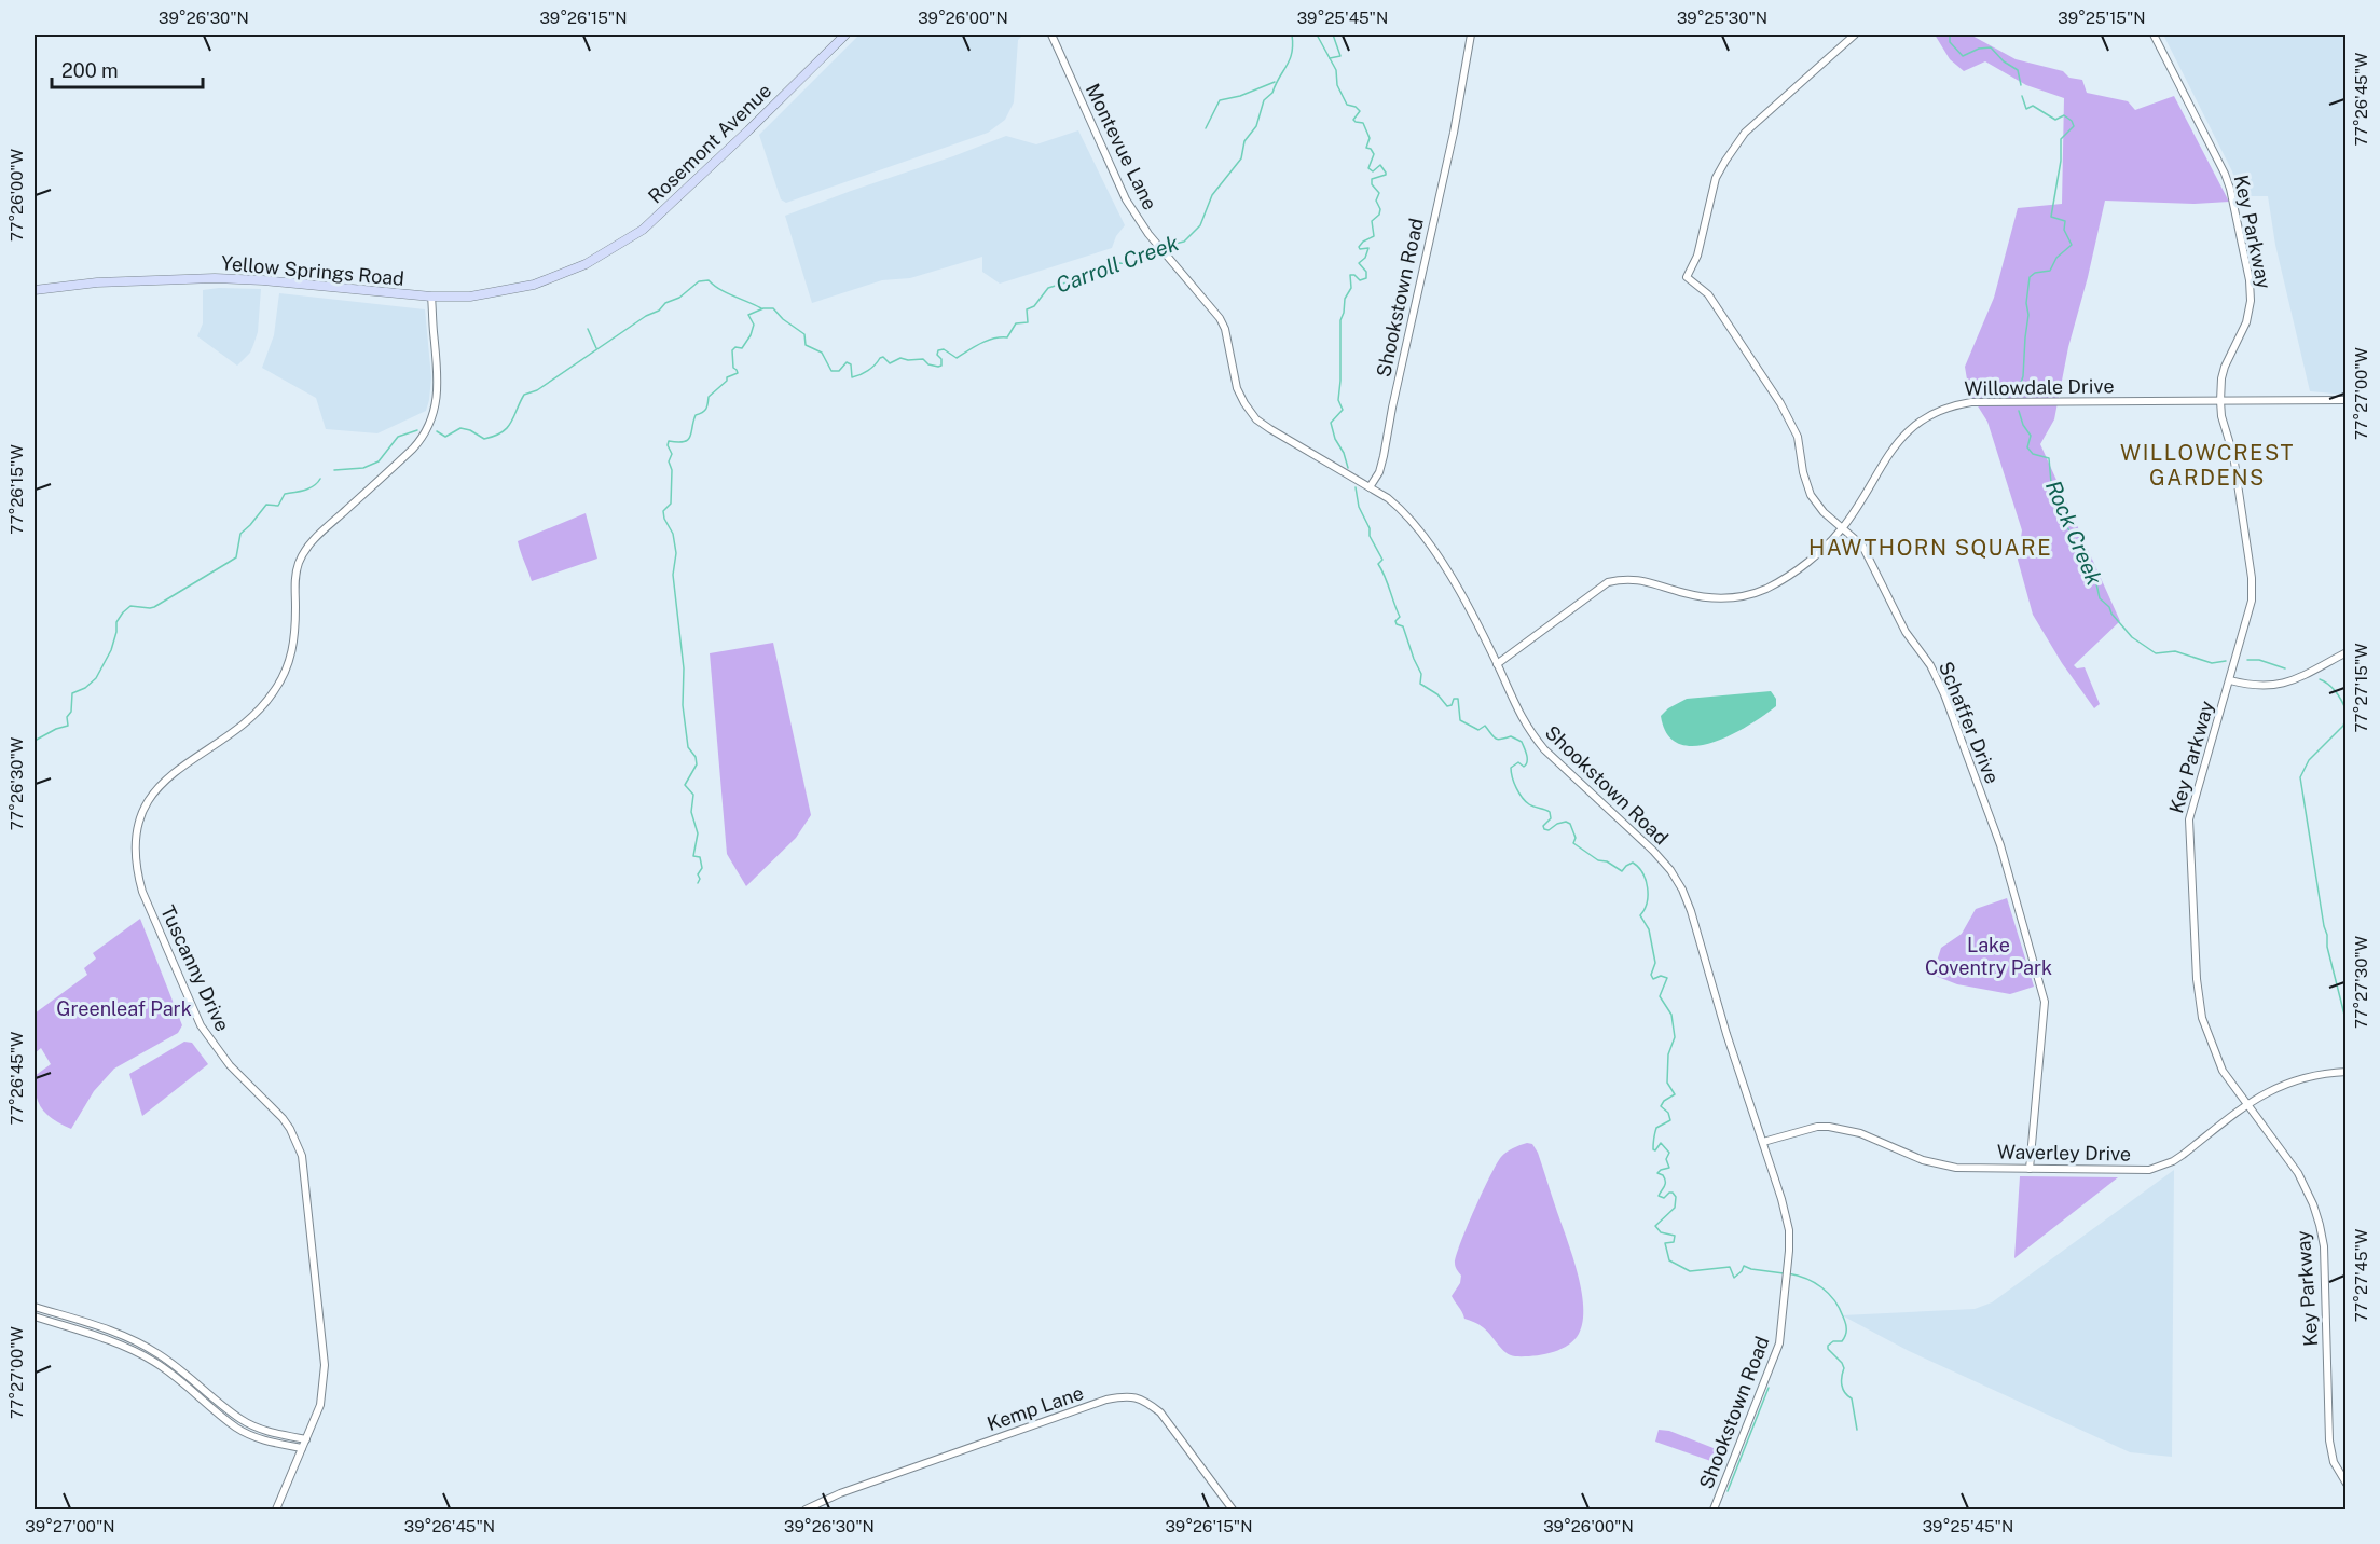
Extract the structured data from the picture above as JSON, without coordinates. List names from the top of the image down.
{
  "streets": {
    "main road": ["Rosemont Avenue", "Yellow Springs Road"],
    "street": [
      "Montevue Lane",
      "Key Parkway",
      "Shookstown Road",
      "Willowdale Drive",
      "Schaffer Drive",
      "Tuscanny Drive",
      "Waverley Drive",
      "Kemp Lane"
    ]
  },
  "crossings": [
    ["Rosemont Avenue", "Yellow Springs Road"],
    ["Montevue Lane", "Shookstown Road"],
    ["Key Parkway", "Willowdale Drive"],
    ["Key Parkway", "Waverley Drive"],
    ["Yellow Springs Road", "Tuscanny Drive"],
    ["Shookstown Road", "Willowdale Drive"],
    ["Shookstown Road", "Waverley Drive"],
    ["Willowdale Drive", "Schaffer Drive"],
    ["Schaffer Drive", "Waverley Drive"]
  ],
  "districts": ["WILLOWCREST GARDENS", "HAWTHORN SQUARE"],
  "water": ["Carroll Creek", "Rock Creek"],
  "parks": ["Lake Coventry Park", "Greenleaf Park"],
  "scale_bar": "200 m",
  "coordinates": [
    "39°26'30\"N",
    "39°26'15\"N",
    "39°26'00\"N",
    "39°25'45\"N",
    "39°25'30\"N",
    "39°25'15\"N",
    "77°26'45\"W",
    "77°26'00\"W",
    "77°27'00\"W",
    "77°26'15\"W",
    "77°27'15\"W",
    "77°26'30\"W",
    "77°27'30\"W",
    "77°27'45\"W",
    "39°27'00\"N",
    "39°26'45\"N"
  ]
}
